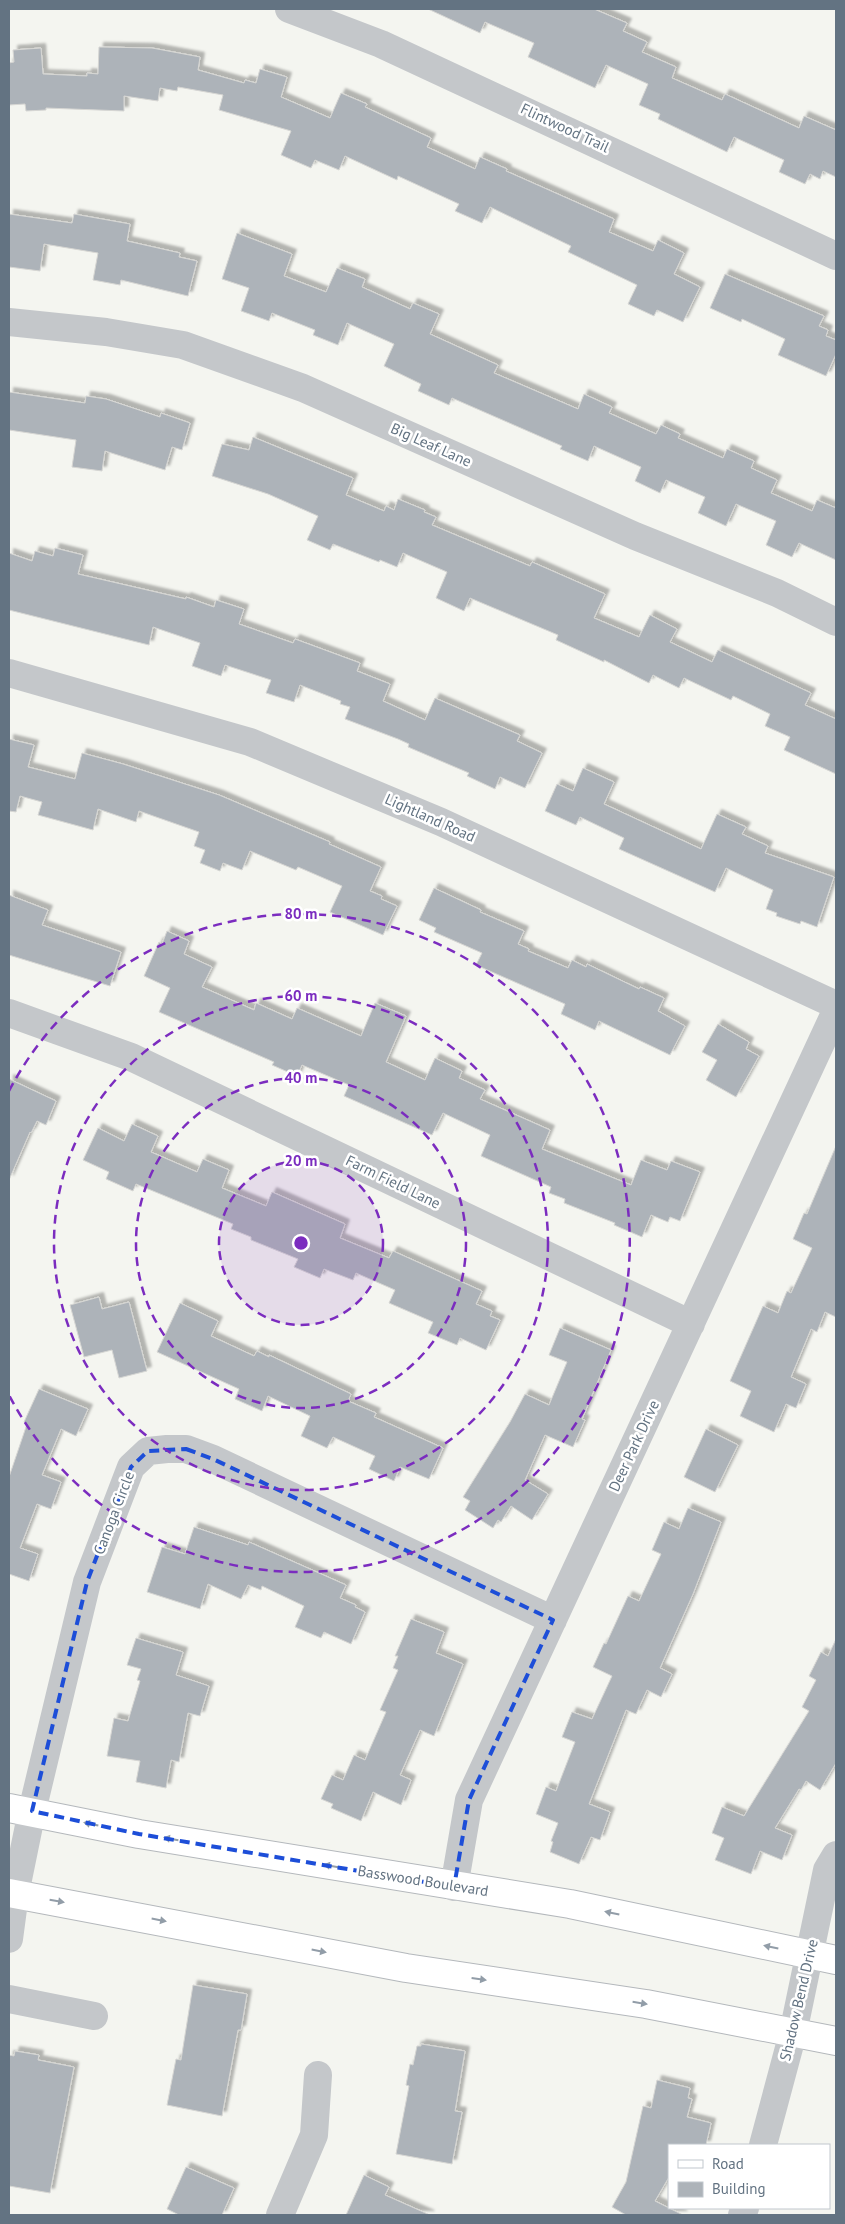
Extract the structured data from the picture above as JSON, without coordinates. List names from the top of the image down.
{
  "streets": {
    "main road": ["Basswood Boulevard"],
    "street": [
      "Flintwood Trail",
      "Big Leaf Lane",
      "Lightland Road",
      "Farm Field Lane",
      "Deer Park Drive",
      "Canoga Circle",
      "Shadow Bend Drive"
    ]
  },
  "crossings": [
    ["Farm Field Lane", "Deer Park Drive"],
    ["Deer Park Drive", "Canoga Circle"],
    ["Deer Park Drive", "Basswood Boulevard"],
    ["Canoga Circle", "Basswood Boulevard"],
    ["Basswood Boulevard", "Shadow Bend Drive"]
  ],
  "legend": ["Road", "Building"],
  "rings": [
    "80 m",
    "60 m",
    "40 m",
    "20 m"
  ]
}
